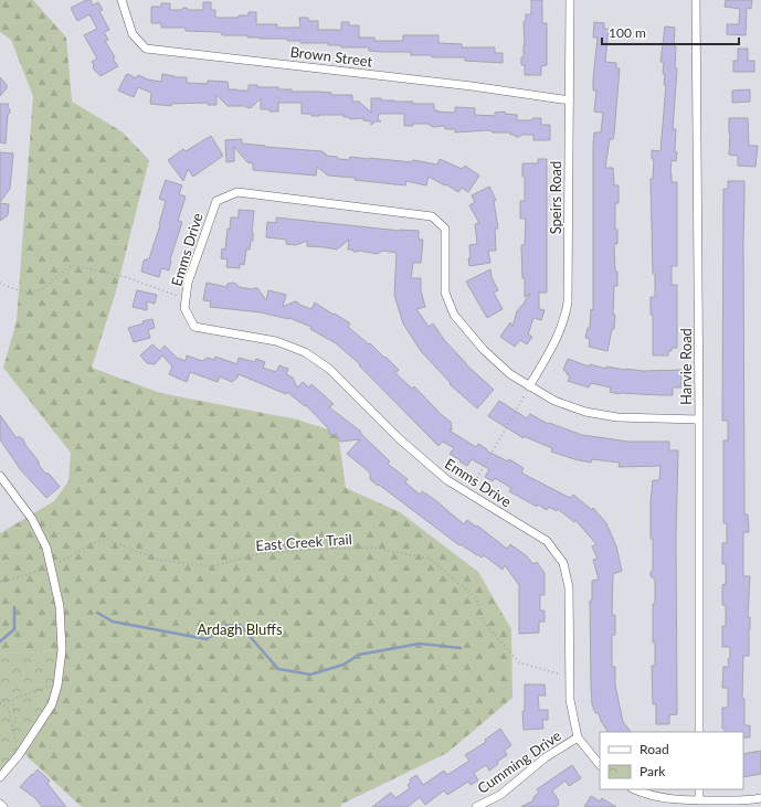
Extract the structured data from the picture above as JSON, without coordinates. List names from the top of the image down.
{
  "streets": {
    "street": [
      "Brown Street",
      "Speirs Road",
      "Emms Drive",
      "Harvie Road",
      "Cumming Drive"
    ],
    "path": ["East Creek Trail"]
  },
  "crossings": [
    ["Brown Street", "Speirs Road"],
    ["Speirs Road", "Emms Drive"],
    ["Emms Drive", "Harvie Road"],
    ["Emms Drive", "East Creek Trail"],
    ["Emms Drive", "Cumming Drive"]
  ],
  "parks": ["Ardagh Bluffs"],
  "legend": ["Road", "Park"],
  "scale_bar": "100 m"
}
